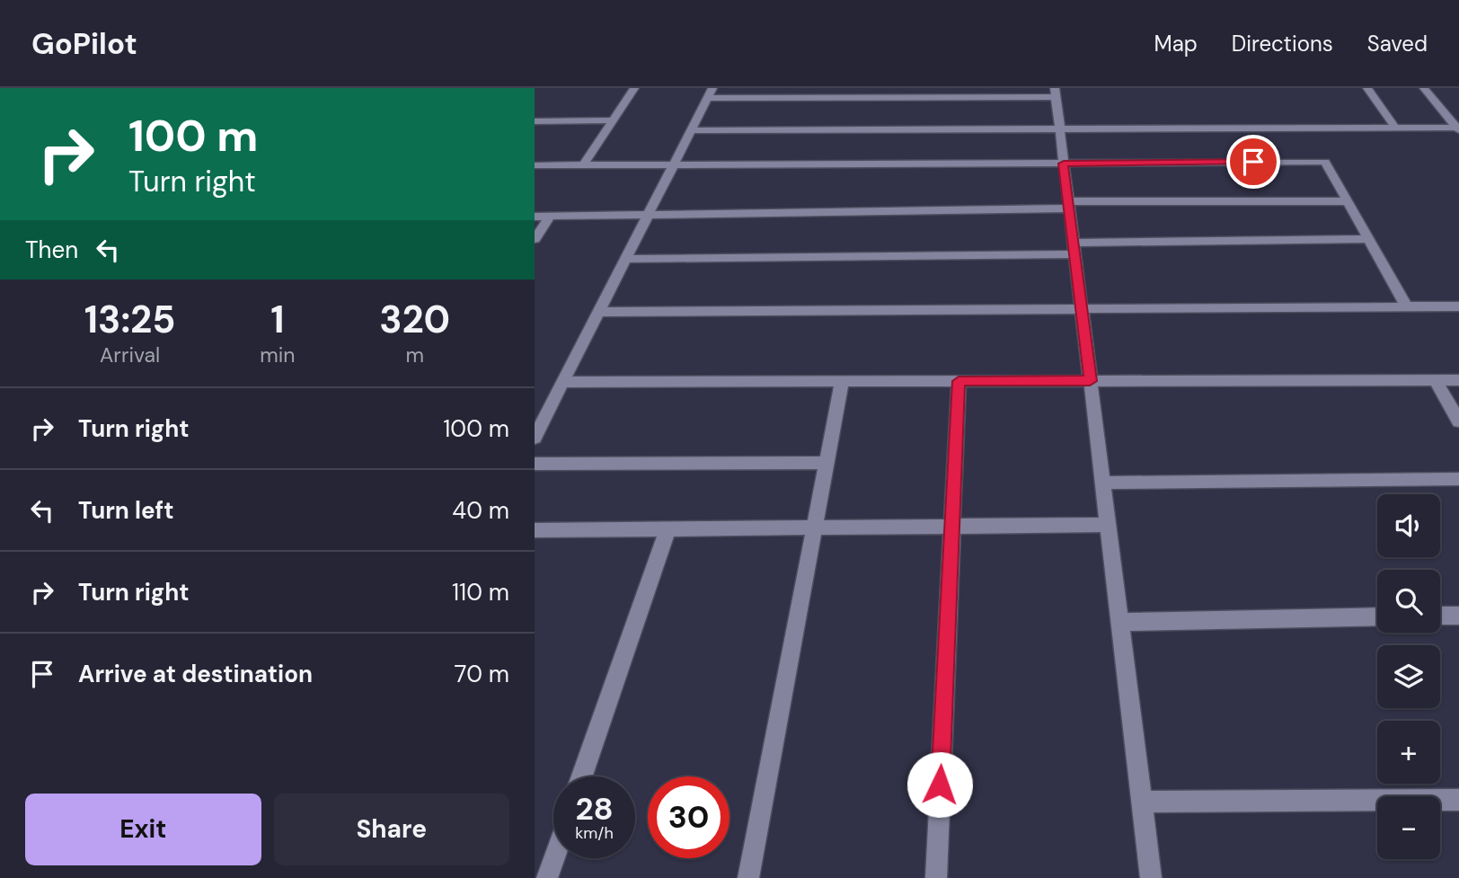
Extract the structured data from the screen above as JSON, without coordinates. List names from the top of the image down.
{
  "page": {
    "header": "GoPilot",
    "nav": ["Map", "Directions", "Saved"],
    "turn": ["100 m", "Turn right"],
    "then": "Then",
    "eta": [
      "13:25",
      "Arrival",
      "1",
      "min",
      "320",
      "m"
    ],
    "list": [
      {
        "name": "Turn right",
        "value": "100 m"
      },
      {
        "name": "Turn left",
        "value": "40 m"
      },
      {
        "name": "Turn right",
        "value": "110 m"
      },
      {
        "name": "Arrive at destination",
        "value": "70 m"
      }
    ],
    "map_buttons": ["+", "−"],
    "speed": "28 km/h",
    "limit": "30",
    "buttons": ["Exit", "Share"]
  }
}
